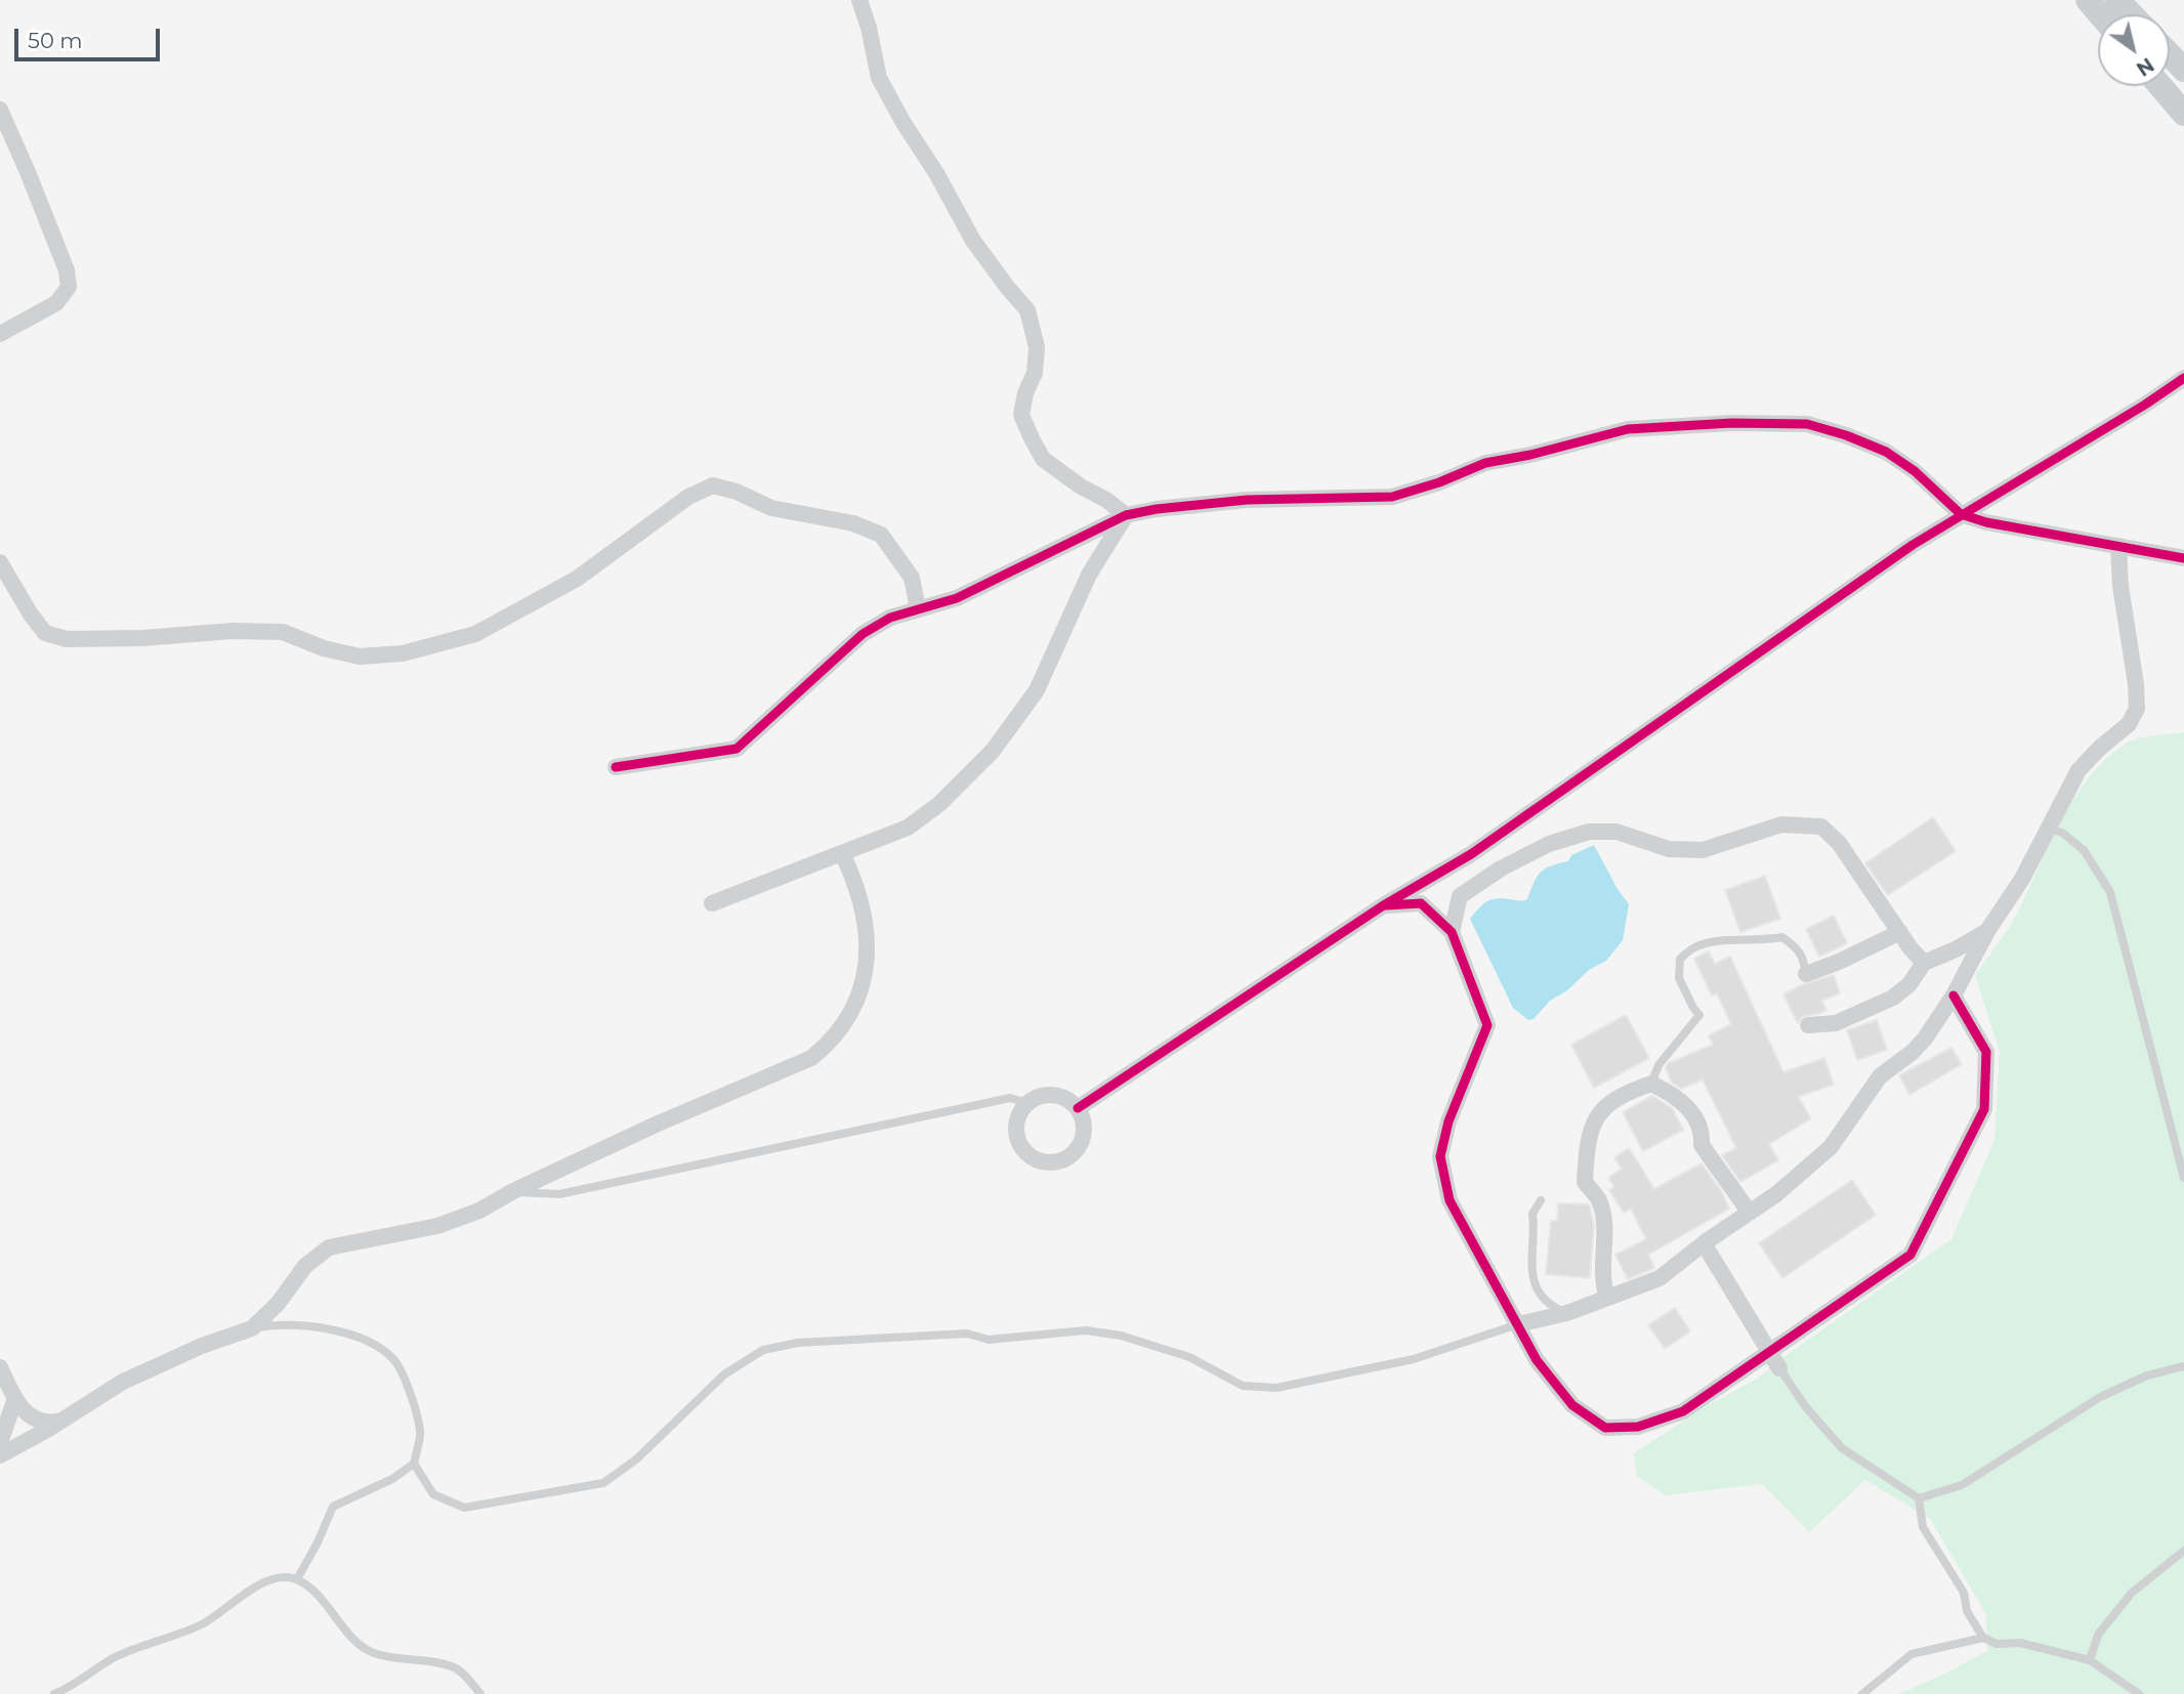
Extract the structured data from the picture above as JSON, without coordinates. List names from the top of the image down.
{
  "scale_bar": "50 m",
  "north": "bottom right"
}
